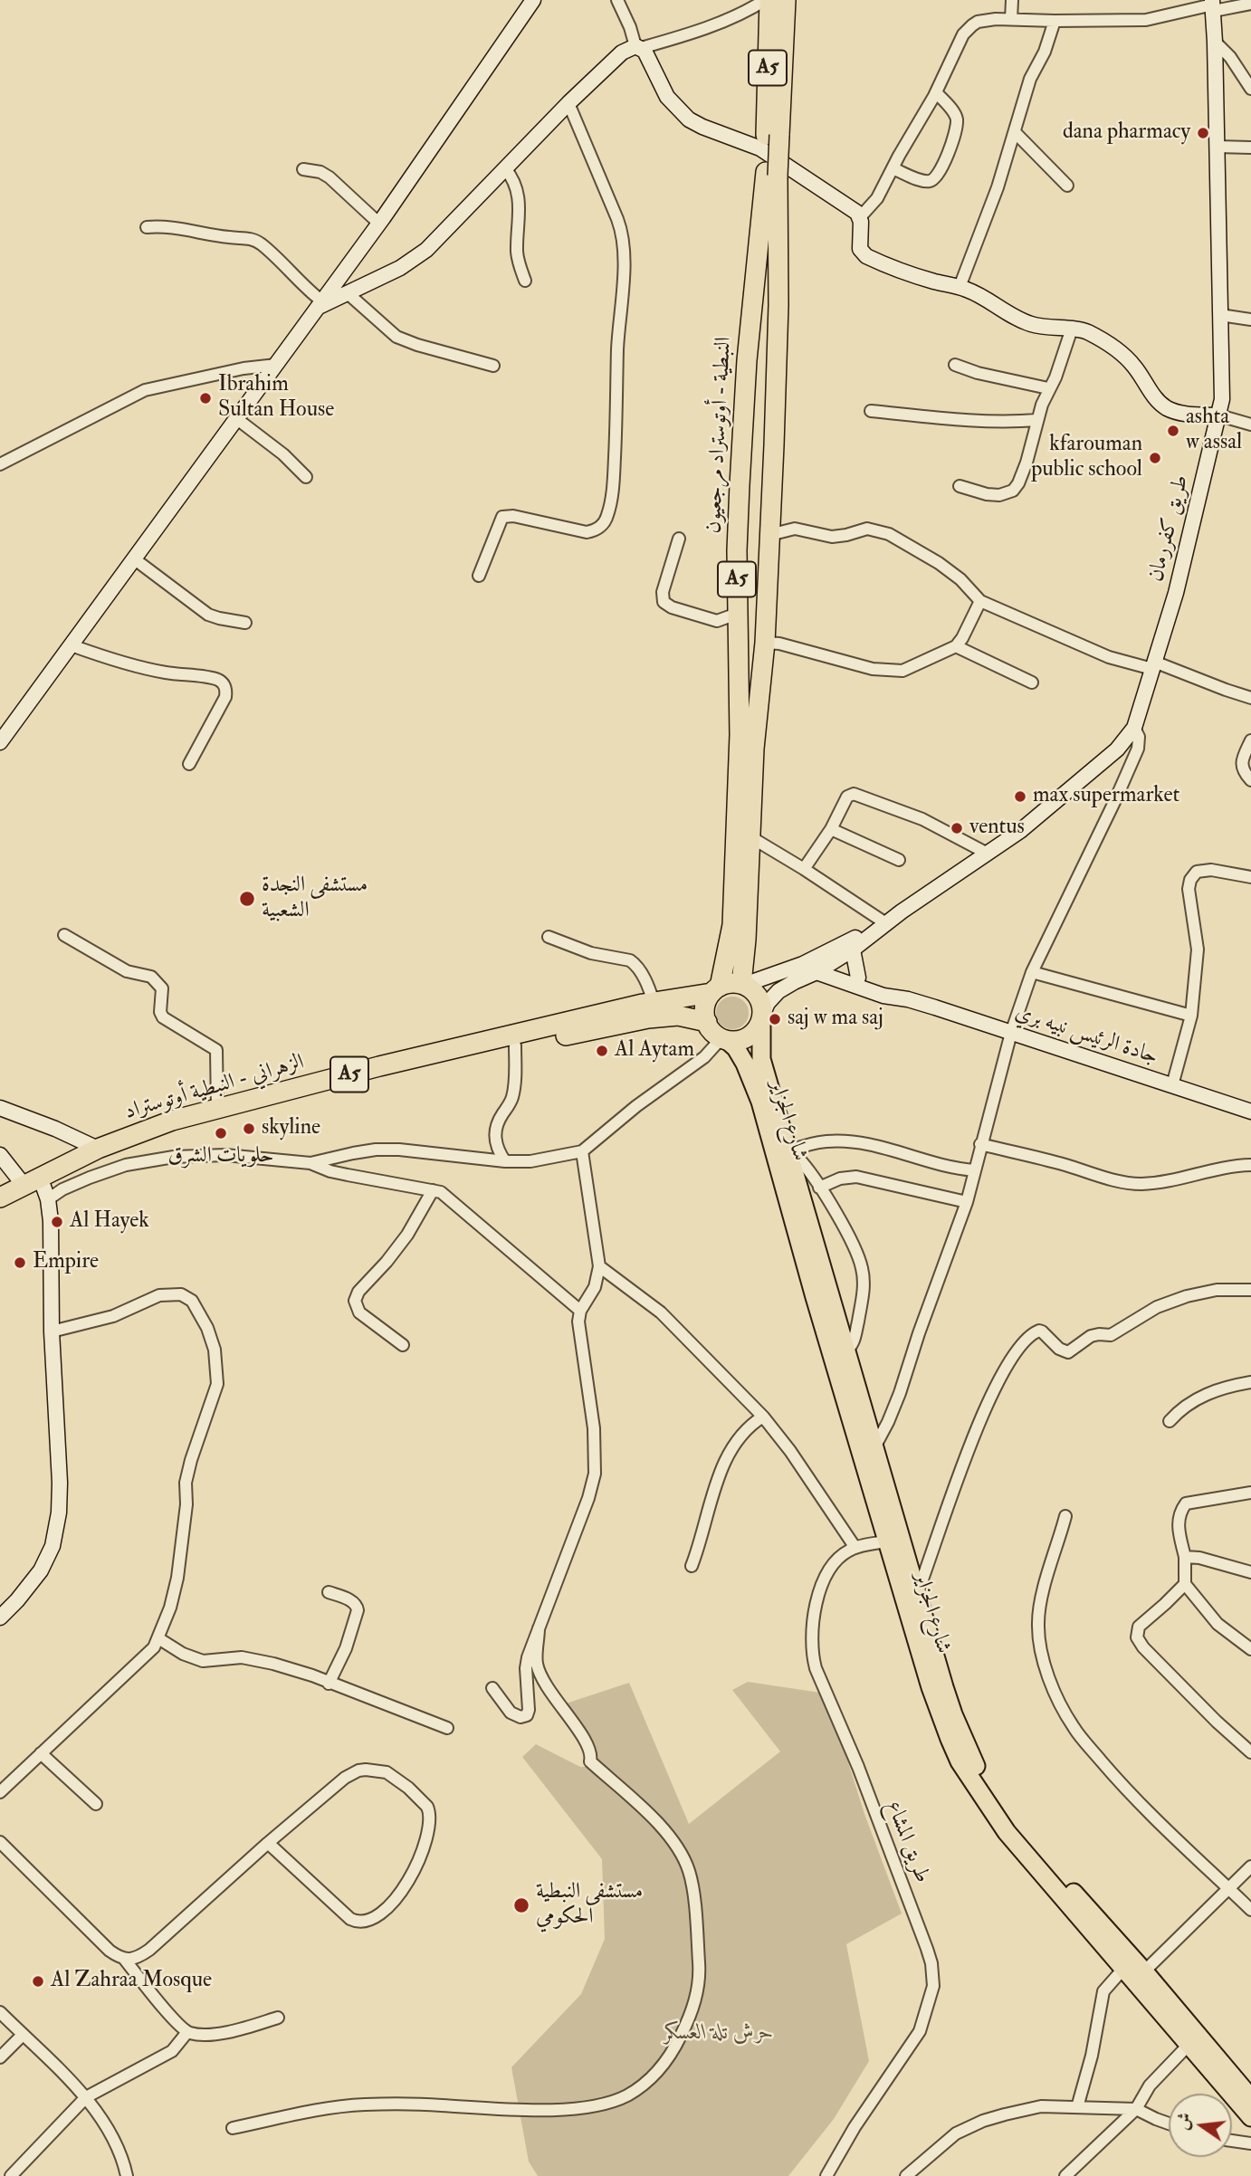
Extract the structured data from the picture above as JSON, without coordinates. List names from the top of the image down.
{
  "streets": {
    "highway": ["A5", "النبطية - أوتوستراد مرجعيون", "الزهراني - النبطية أوتوستراد"],
    "main road": ["شارع الجزاير"],
    "street": ["طريق كفررمان", "جادة الرئيس نبيه بري", "طريق المشاع"]
  },
  "crossings": [
    ["A5", "النبطية - أوتوستراد مرجعيون"],
    ["A5", "الزهراني - النبطية أوتوستراد"],
    ["A5", "شارع الجزاير"],
    ["النبطية - أوتوستراد مرجعيون", "الزهراني - النبطية أوتوستراد"],
    ["النبطية - أوتوستراد مرجعيون", "شارع الجزاير"],
    ["الزهراني - النبطية أوتوستراد", "شارع الجزاير"],
    ["شارع الجزاير", "طريق المشاع"]
  ],
  "parks": ["حرش تلة العسكر"],
  "places": [
    "dana pharmacy",
    "Ibrahim Sultan House",
    "ashta w assal",
    "kfarouman public school",
    "max supermarket",
    "ventus",
    "مستشفى النجدة الشعبية",
    "saj w ma saj",
    "Al Aytam",
    "skyline",
    "حلويات الشرق",
    "Al Hayek",
    "Empire",
    "مستشفى النبطية الحكومي",
    "Al Zahraa Mosque"
  ],
  "north": "left"
}
